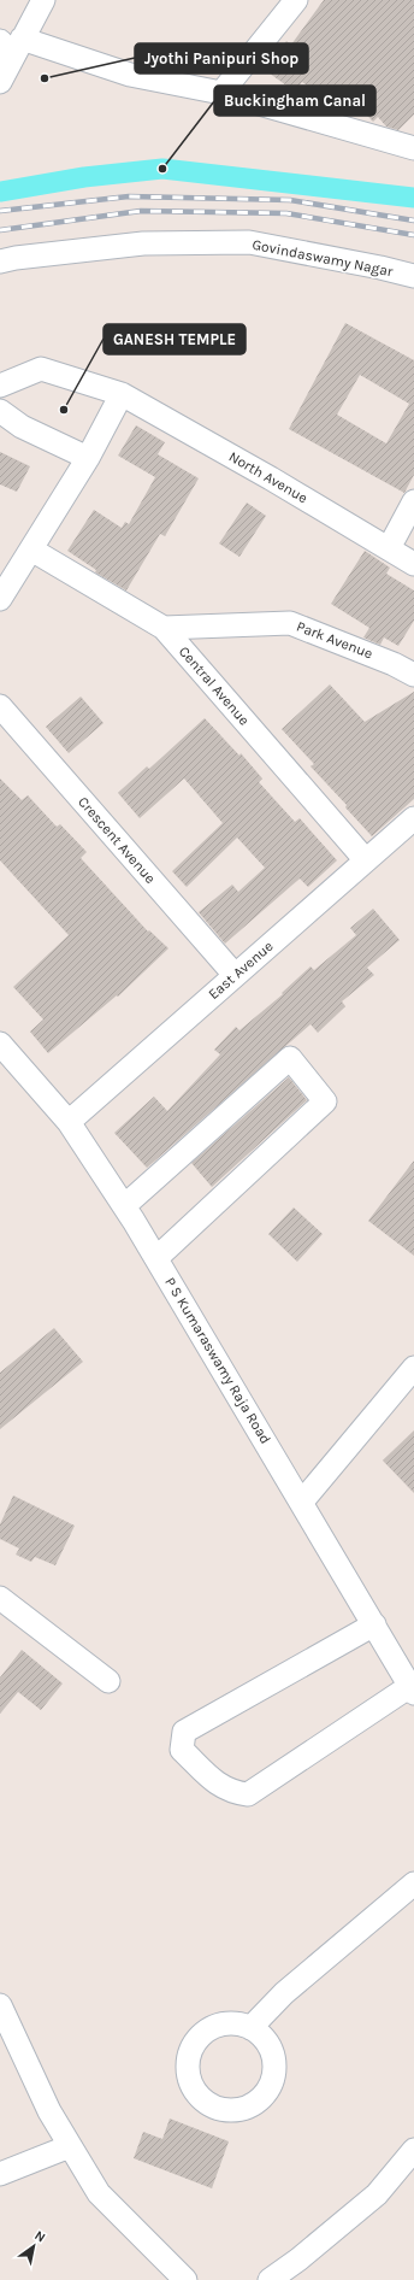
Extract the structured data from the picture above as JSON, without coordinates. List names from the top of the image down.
{
  "streets": {
    "street": [
      "Govindaswamy Nagar",
      "North Avenue",
      "Park Avenue",
      "Central Avenue",
      "Crescent Avenue",
      "East Avenue",
      "P S Kumaraswamy Raja Road"
    ]
  },
  "crossings": [
    ["Park Avenue", "Central Avenue"],
    ["Central Avenue", "East Avenue"],
    ["Crescent Avenue", "East Avenue"],
    ["East Avenue", "P S Kumaraswamy Raja Road"]
  ],
  "places": ["Jyothi Panipuri Shop", "Buckingham Canal", "GANESH TEMPLE"],
  "north": "top right"
}
